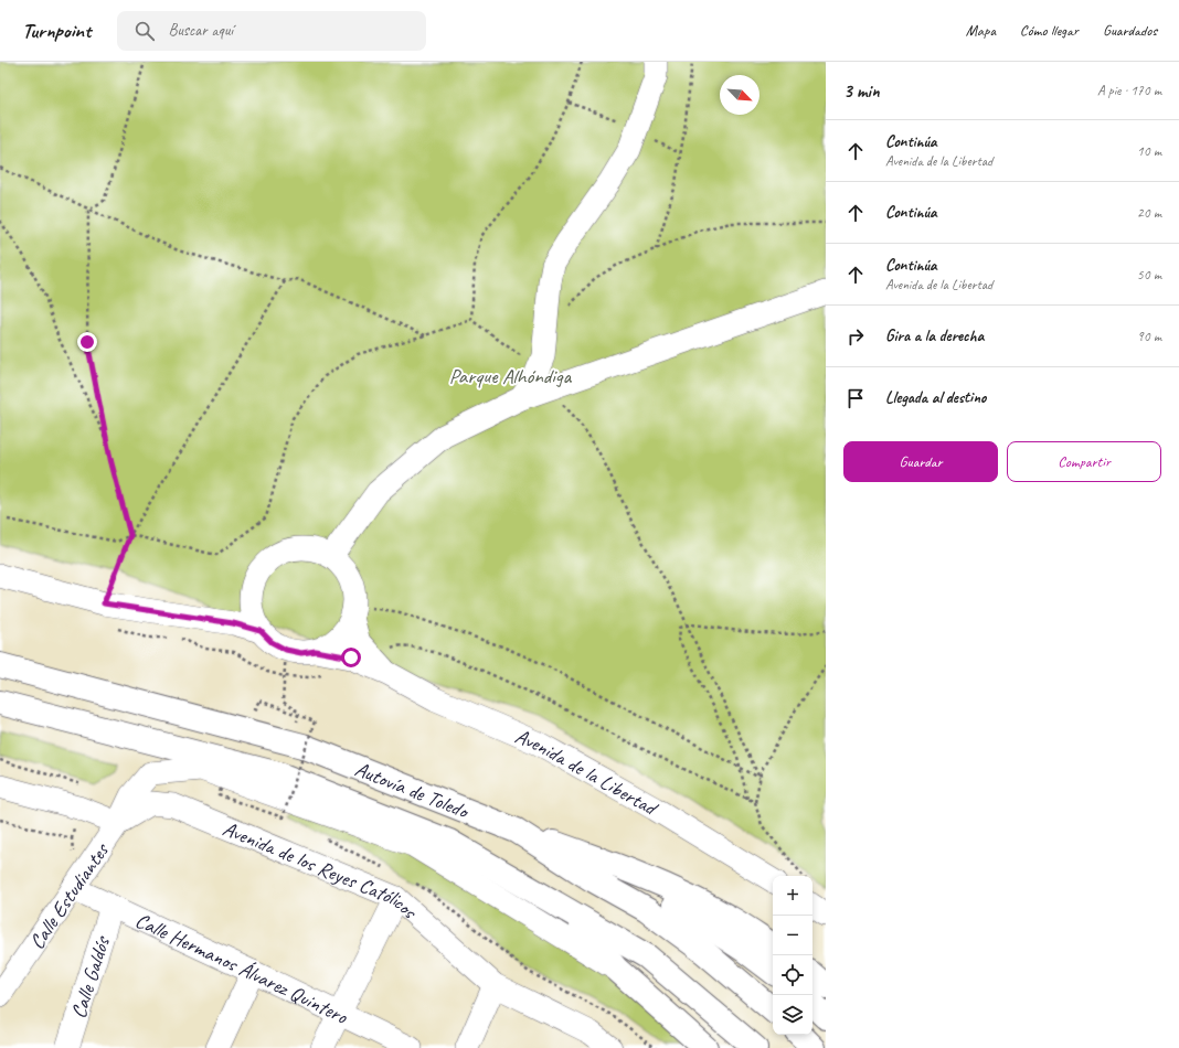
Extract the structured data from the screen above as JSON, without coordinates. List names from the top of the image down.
{
  "streets": {
    "highway": ["Autovía de Toledo"],
    "street": [
      "Avenida de la Libertad",
      "Avenida de los Reyes Católicos",
      "Calle Estudiantes",
      "Calle Hermanos Álvarez Quintero",
      "Calle Galdós"
    ]
  },
  "crossings": [
    ["Avenida de los Reyes Católicos", "Calle Estudiantes"],
    ["Calle Estudiantes", "Calle Hermanos Álvarez Quintero"],
    ["Calle Hermanos Álvarez Quintero", "Calle Galdós"]
  ],
  "parks": ["Parque Alhóndiga"],
  "north": "bottom right",
  "page": {
    "header": "Turnpoint",
    "search": "Buscar aquí",
    "nav": ["Mapa", "Cómo llegar", "Guardados"],
    "heading": ["3 min", "A pie · 170 m"],
    "list": [
      ["Continúa", "Avenida de la Libertad", "10 m"],
      ["Continúa", "20 m"],
      ["Continúa", "Avenida de la Libertad", "50 m"],
      ["Gira a la derecha", "90 m"],
      "Llegada al destino"
    ],
    "buttons": ["Guardar", "Compartir"],
    "map_buttons": ["+", "−"]
  }
}
